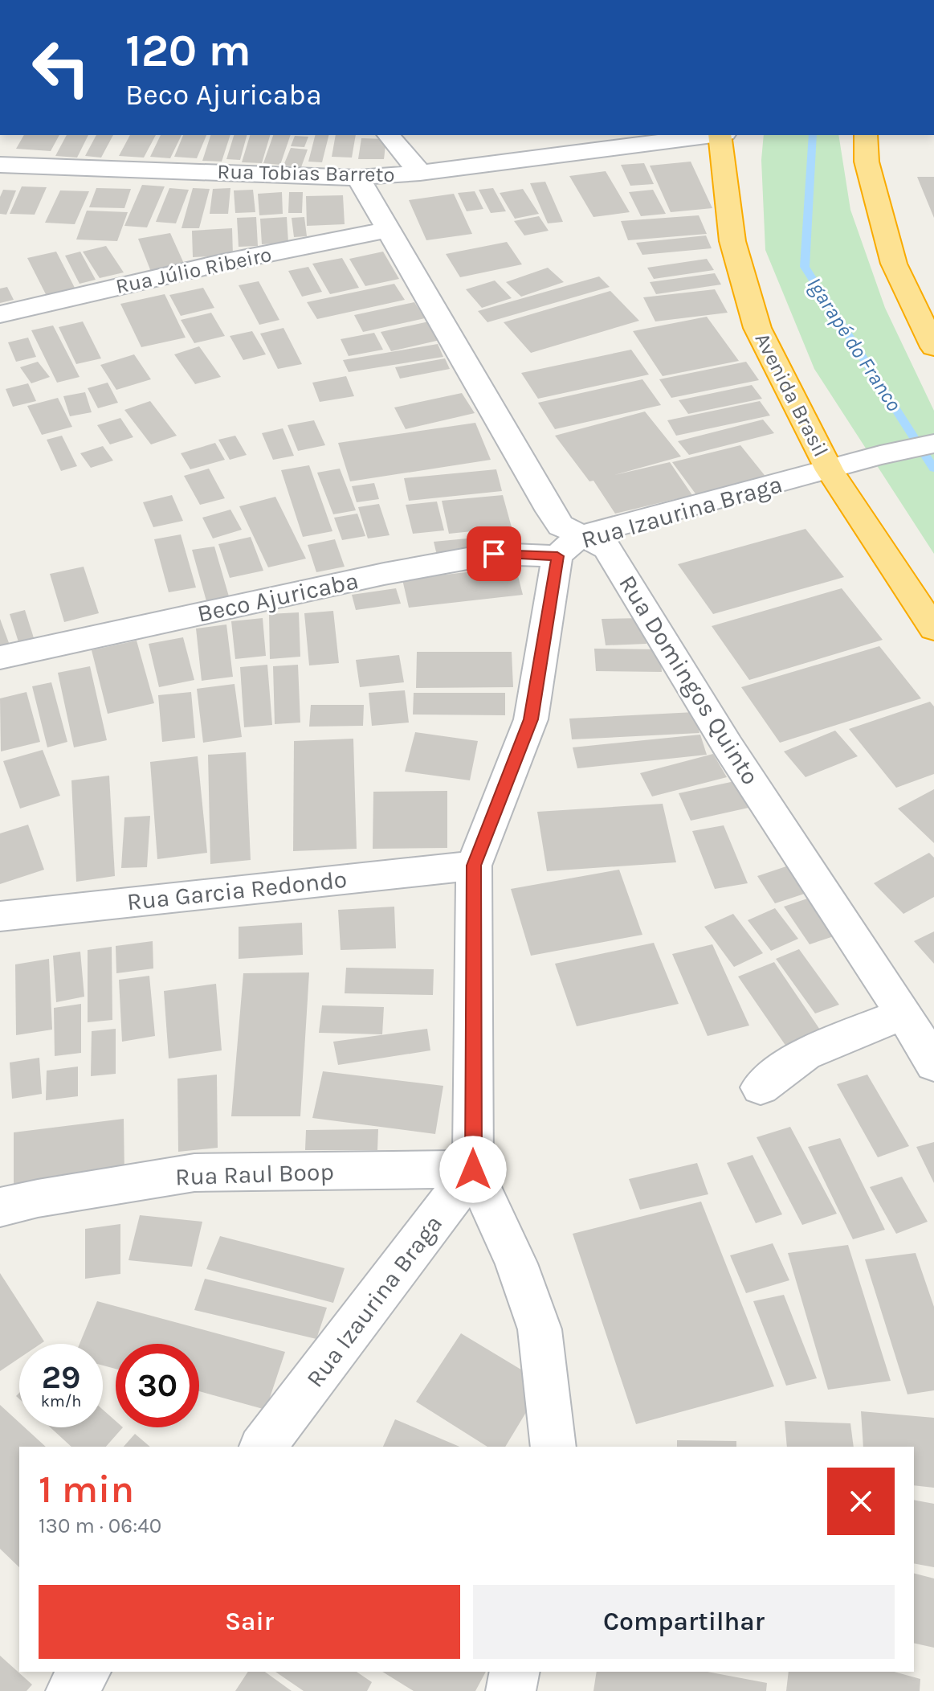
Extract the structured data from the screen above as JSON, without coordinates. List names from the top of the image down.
{
  "streets": {
    "highway": ["Avenida Brasil"],
    "street": [
      "Rua Tobias Barreto",
      "Rua Júlio Ribeiro",
      "Rua Izaurina Braga",
      "Beco Ajuricaba",
      "Rua Domingos Quinto",
      "Rua Garcia Redondo",
      "Rua Raul Boop"
    ]
  },
  "crossings": [
    ["Rua Tobias Barreto", "Rua Domingos Quinto"],
    ["Rua Júlio Ribeiro", "Rua Domingos Quinto"],
    ["Avenida Brasil", "Rua Izaurina Braga"],
    ["Rua Izaurina Braga", "Beco Ajuricaba"],
    ["Rua Izaurina Braga", "Rua Domingos Quinto"],
    ["Rua Izaurina Braga", "Rua Garcia Redondo"],
    ["Rua Izaurina Braga", "Rua Raul Boop"],
    ["Beco Ajuricaba", "Rua Domingos Quinto"]
  ],
  "water": ["Igarapé do Franco"],
  "page": {
    "turn": ["120 m", "Beco Ajuricaba"],
    "speed": "29 km/h",
    "limit": "30",
    "heading": ["1 min", "130 m · 06:40"],
    "buttons": ["Sair", "Compartilhar"]
  }
}
